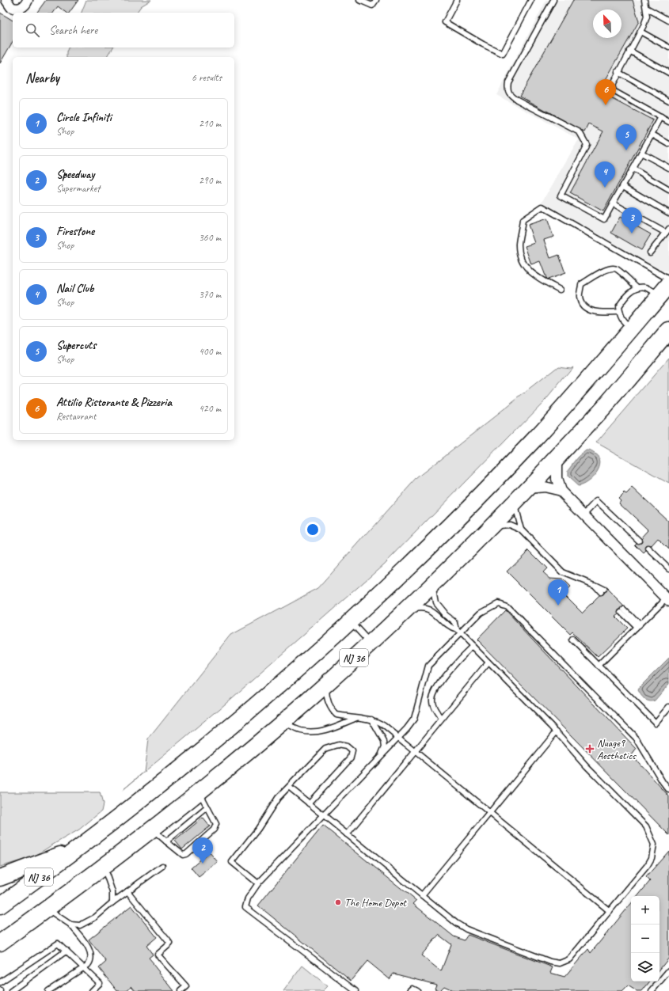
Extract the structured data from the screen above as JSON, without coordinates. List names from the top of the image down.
{
  "streets": {
    "highway": ["NJ 36"]
  },
  "places": {
    "health": ["Nuage9 Aesthetics"],
    "other": ["The Home Depot"]
  },
  "north": "top left",
  "page": {
    "search": "Search here",
    "heading": ["Nearby", "6 results"],
    "pins": [
      "6",
      "5",
      "4",
      "3",
      "1",
      "2"
    ],
    "list": [
      {
        "mark": "1",
        "name": "Circle Infiniti",
        "note": "Shop",
        "value": "210 m"
      },
      {
        "mark": "2",
        "name": "Speedway",
        "note": "Supermarket",
        "value": "290 m"
      },
      {
        "mark": "3",
        "name": "Firestone",
        "note": "Shop",
        "value": "360 m"
      },
      {
        "mark": "4",
        "name": "Nail Club",
        "note": "Shop",
        "value": "370 m"
      },
      {
        "mark": "5",
        "name": "Supercuts",
        "note": "Shop",
        "value": "400 m"
      },
      {
        "mark": "6",
        "name": "Attilio Ristorante & Pizzeria",
        "note": "Restaurant",
        "value": "420 m"
      }
    ],
    "map_buttons": ["+", "−"]
  }
}
